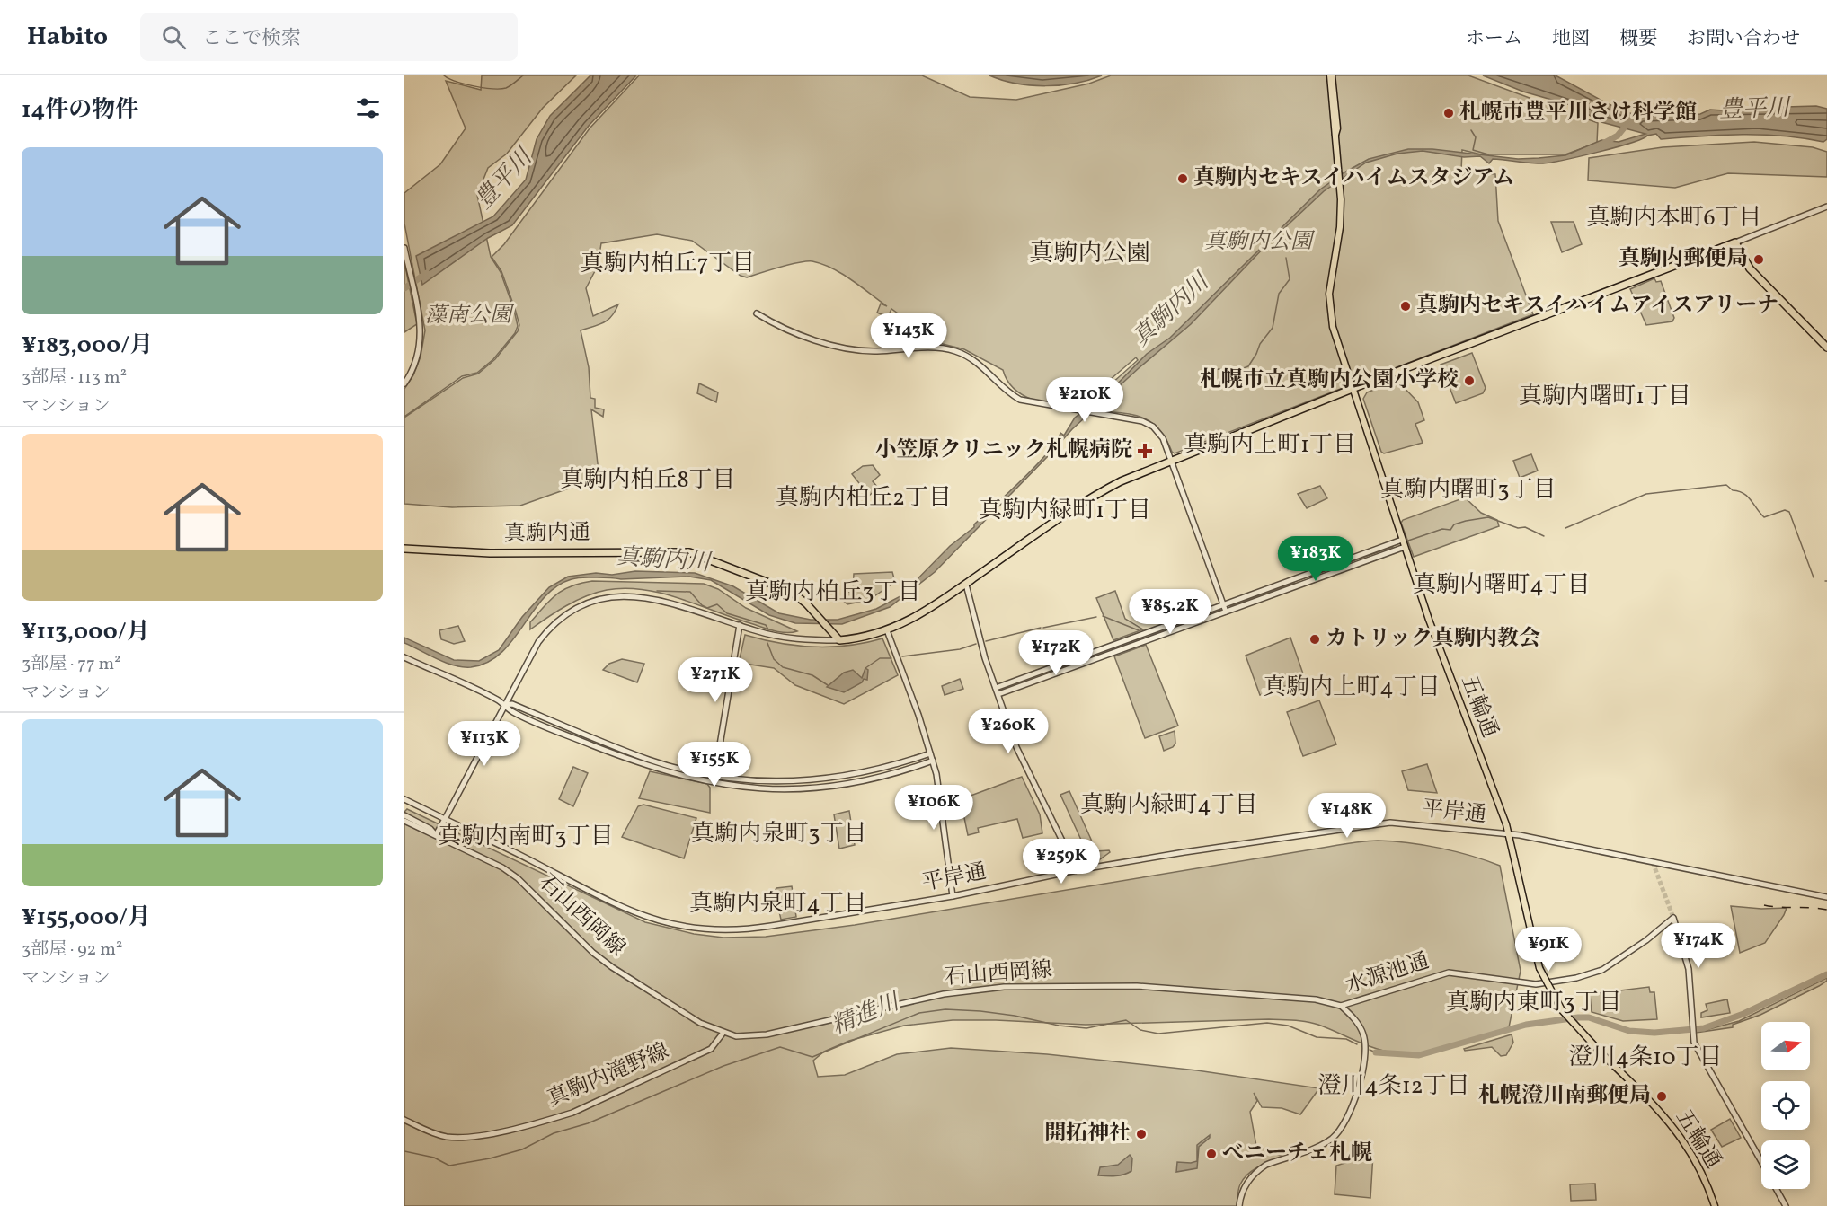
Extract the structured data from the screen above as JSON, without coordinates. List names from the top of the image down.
{
  "streets": {
    "highway": ["真駒内通"],
    "main road": ["五輪通"],
    "street": [
      "平岸通",
      "石山西岡線",
      "水源池通",
      "真駒内滝野線"
    ]
  },
  "crossings": [
    ["五輪通", "平岸通"],
    ["石山西岡線", "水源池通"],
    ["石山西岡線", "真駒内滝野線"]
  ],
  "districts": [
    "真駒内本町6丁目",
    "真駒内公園",
    "真駒内柏丘7丁目",
    "真駒内曙町1丁目",
    "真駒内上町1丁目",
    "真駒内柏丘8丁目",
    "真駒内曙町3丁目",
    "真駒内柏丘2丁目",
    "真駒内緑町1丁目",
    "真駒内曙町4丁目",
    "真駒内柏丘3丁目",
    "真駒内上町4丁目",
    "真駒内緑町4丁目",
    "真駒内泉町3丁目",
    "真駒内南町3丁目",
    "真駒内泉町4丁目",
    "真駒内東町3丁目",
    "澄川4条10丁目",
    "澄川4条12丁目"
  ],
  "water": ["豊平川", "真駒内川", "精進川"],
  "parks": ["真駒内公園", "藻南公園"],
  "places": {
    "other": [
      "札幌市豊平川さけ科学館",
      "真駒内セキスイハイムスタジアム",
      "真駒内郵便局",
      "真駒内セキスイハイムアイスアリーナ",
      "札幌市立真駒内公園小学校",
      "カトリック真駒内教会",
      "札幌澄川南郵便局",
      "開拓神社",
      "べニーチェ札幌"
    ],
    "health": ["小笠原クリニック札幌病院"]
  },
  "north": "right",
  "page": {
    "header": "Habito",
    "search": "ここで検索",
    "nav": [
      "ホーム",
      "地図",
      "概要",
      "お問い合わせ"
    ],
    "heading": "14件の物件",
    "list": [
      {
        "name": "¥183,000/月",
        "note": "3部屋 · 113 m² · マンション"
      },
      {
        "name": "¥113,000/月",
        "note": "3部屋 · 77 m² · マンション"
      },
      {
        "name": "¥155,000/月",
        "note": "3部屋 · 92 m² · マンション"
      }
    ],
    "price": [
      "¥143K",
      "¥210K",
      "¥183K",
      "¥85.2K",
      "¥172K",
      "¥271K",
      "¥260K",
      "¥113K",
      "¥155K",
      "¥106K",
      "¥148K",
      "¥259K",
      "¥174K",
      "¥91K"
    ]
  }
}
